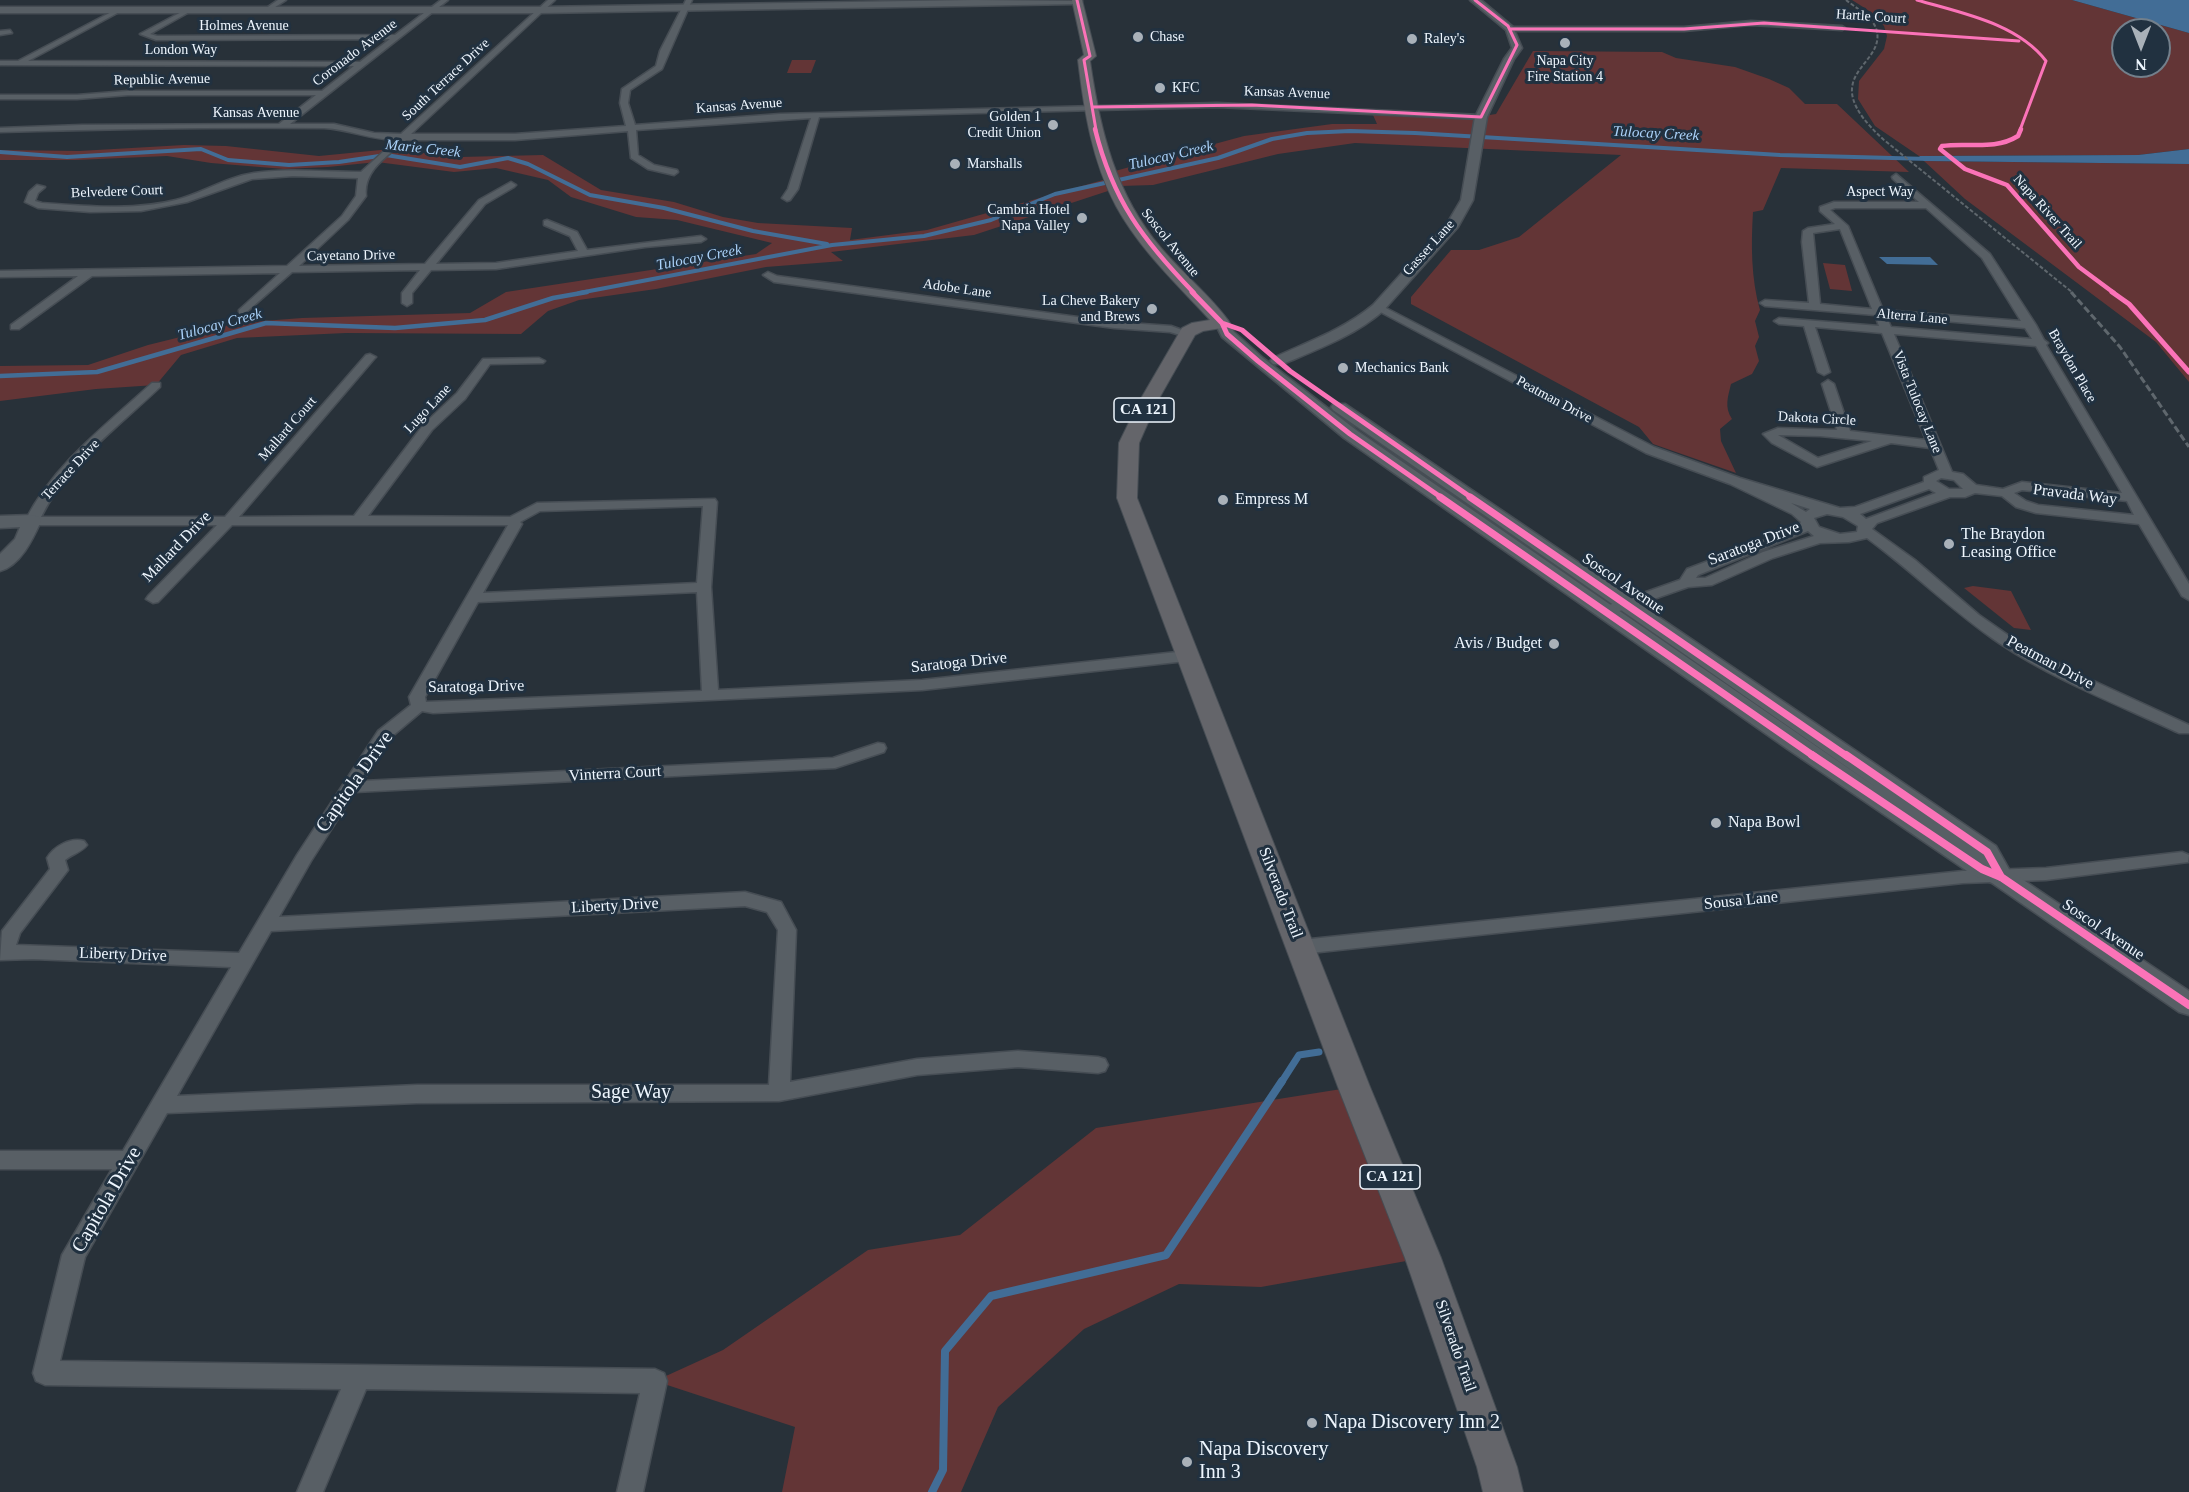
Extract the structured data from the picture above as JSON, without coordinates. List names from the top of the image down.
{
  "streets": {
    "main road": ["Soscol Avenue", "CA 121", "Silverado Trail"],
    "street": [
      "Hartle Court",
      "Holmes Avenue",
      "London Way",
      "Coronado Avenue",
      "Republic Avenue",
      "South Terrace Drive",
      "Kansas Avenue",
      "Belvedere Court",
      "Aspect Way",
      "Gasser Lane",
      "Cayetano Drive",
      "Adobe Lane",
      "Alterra Lane",
      "Braydon Place",
      "Peatman Drive",
      "Vista Tulocay Lane",
      "Lugo Lane",
      "Dakota Circle",
      "Mallard Court",
      "Terrace Drive",
      "Pravada Way",
      "Saratoga Drive",
      "Mallard Drive",
      "Vinterra Court",
      "Capitola Drive",
      "Sousa Lane",
      "Liberty Drive",
      "Sage Way"
    ],
    "cycle path": ["Napa River Trail"]
  },
  "crossings": [
    ["Hartle Court", "Gasser Lane"],
    ["Holmes Avenue", "Coronado Avenue"],
    ["London Way", "Coronado Avenue"],
    ["Coronado Avenue", "Republic Avenue"],
    ["Coronado Avenue", "Kansas Avenue"],
    ["South Terrace Drive", "Kansas Avenue"],
    ["South Terrace Drive", "Belvedere Court"],
    ["South Terrace Drive", "Cayetano Drive"],
    ["Kansas Avenue", "Soscol Avenue"],
    ["Kansas Avenue", "Gasser Lane"],
    ["Aspect Way", "Alterra Lane"],
    ["Aspect Way", "Braydon Place"],
    ["Aspect Way", "Vista Tulocay Lane"],
    ["Soscol Avenue", "Gasser Lane"],
    ["Soscol Avenue", "Saratoga Drive"],
    ["Soscol Avenue", "Sousa Lane"],
    ["Gasser Lane", "Peatman Drive"],
    ["Adobe Lane", "Silverado Trail"],
    ["Alterra Lane", "Braydon Place"],
    ["Alterra Lane", "Vista Tulocay Lane"],
    ["Braydon Place", "Pravada Way"],
    ["Peatman Drive", "Vista Tulocay Lane"],
    ["Peatman Drive", "Saratoga Drive"],
    ["Vista Tulocay Lane", "Dakota Circle"],
    ["Vista Tulocay Lane", "Pravada Way"],
    ["Mallard Court", "Mallard Drive"],
    ["Saratoga Drive", "Capitola Drive"],
    ["Saratoga Drive", "Silverado Trail"],
    ["Vinterra Court", "Capitola Drive"],
    ["Capitola Drive", "Liberty Drive"],
    ["Capitola Drive", "Sage Way"],
    ["Silverado Trail", "Sousa Lane"],
    ["Liberty Drive", "Sage Way"]
  ],
  "water": ["Tulocay Creek", "Marie Creek"],
  "places": [
    "Chase",
    "Raley's",
    "Napa City Fire Station 4",
    "KFC",
    "Golden 1 Credit Union",
    "Marshalls",
    "Cambria Hotel Napa Valley",
    "La Cheve Bakery and Brews",
    "Mechanics Bank",
    "Empress M",
    "The Braydon Leasing Office",
    "Avis / Budget",
    "Napa Bowl",
    "Napa Discovery Inn 2",
    "Napa Discovery Inn 3"
  ],
  "north": "bottom"
}
